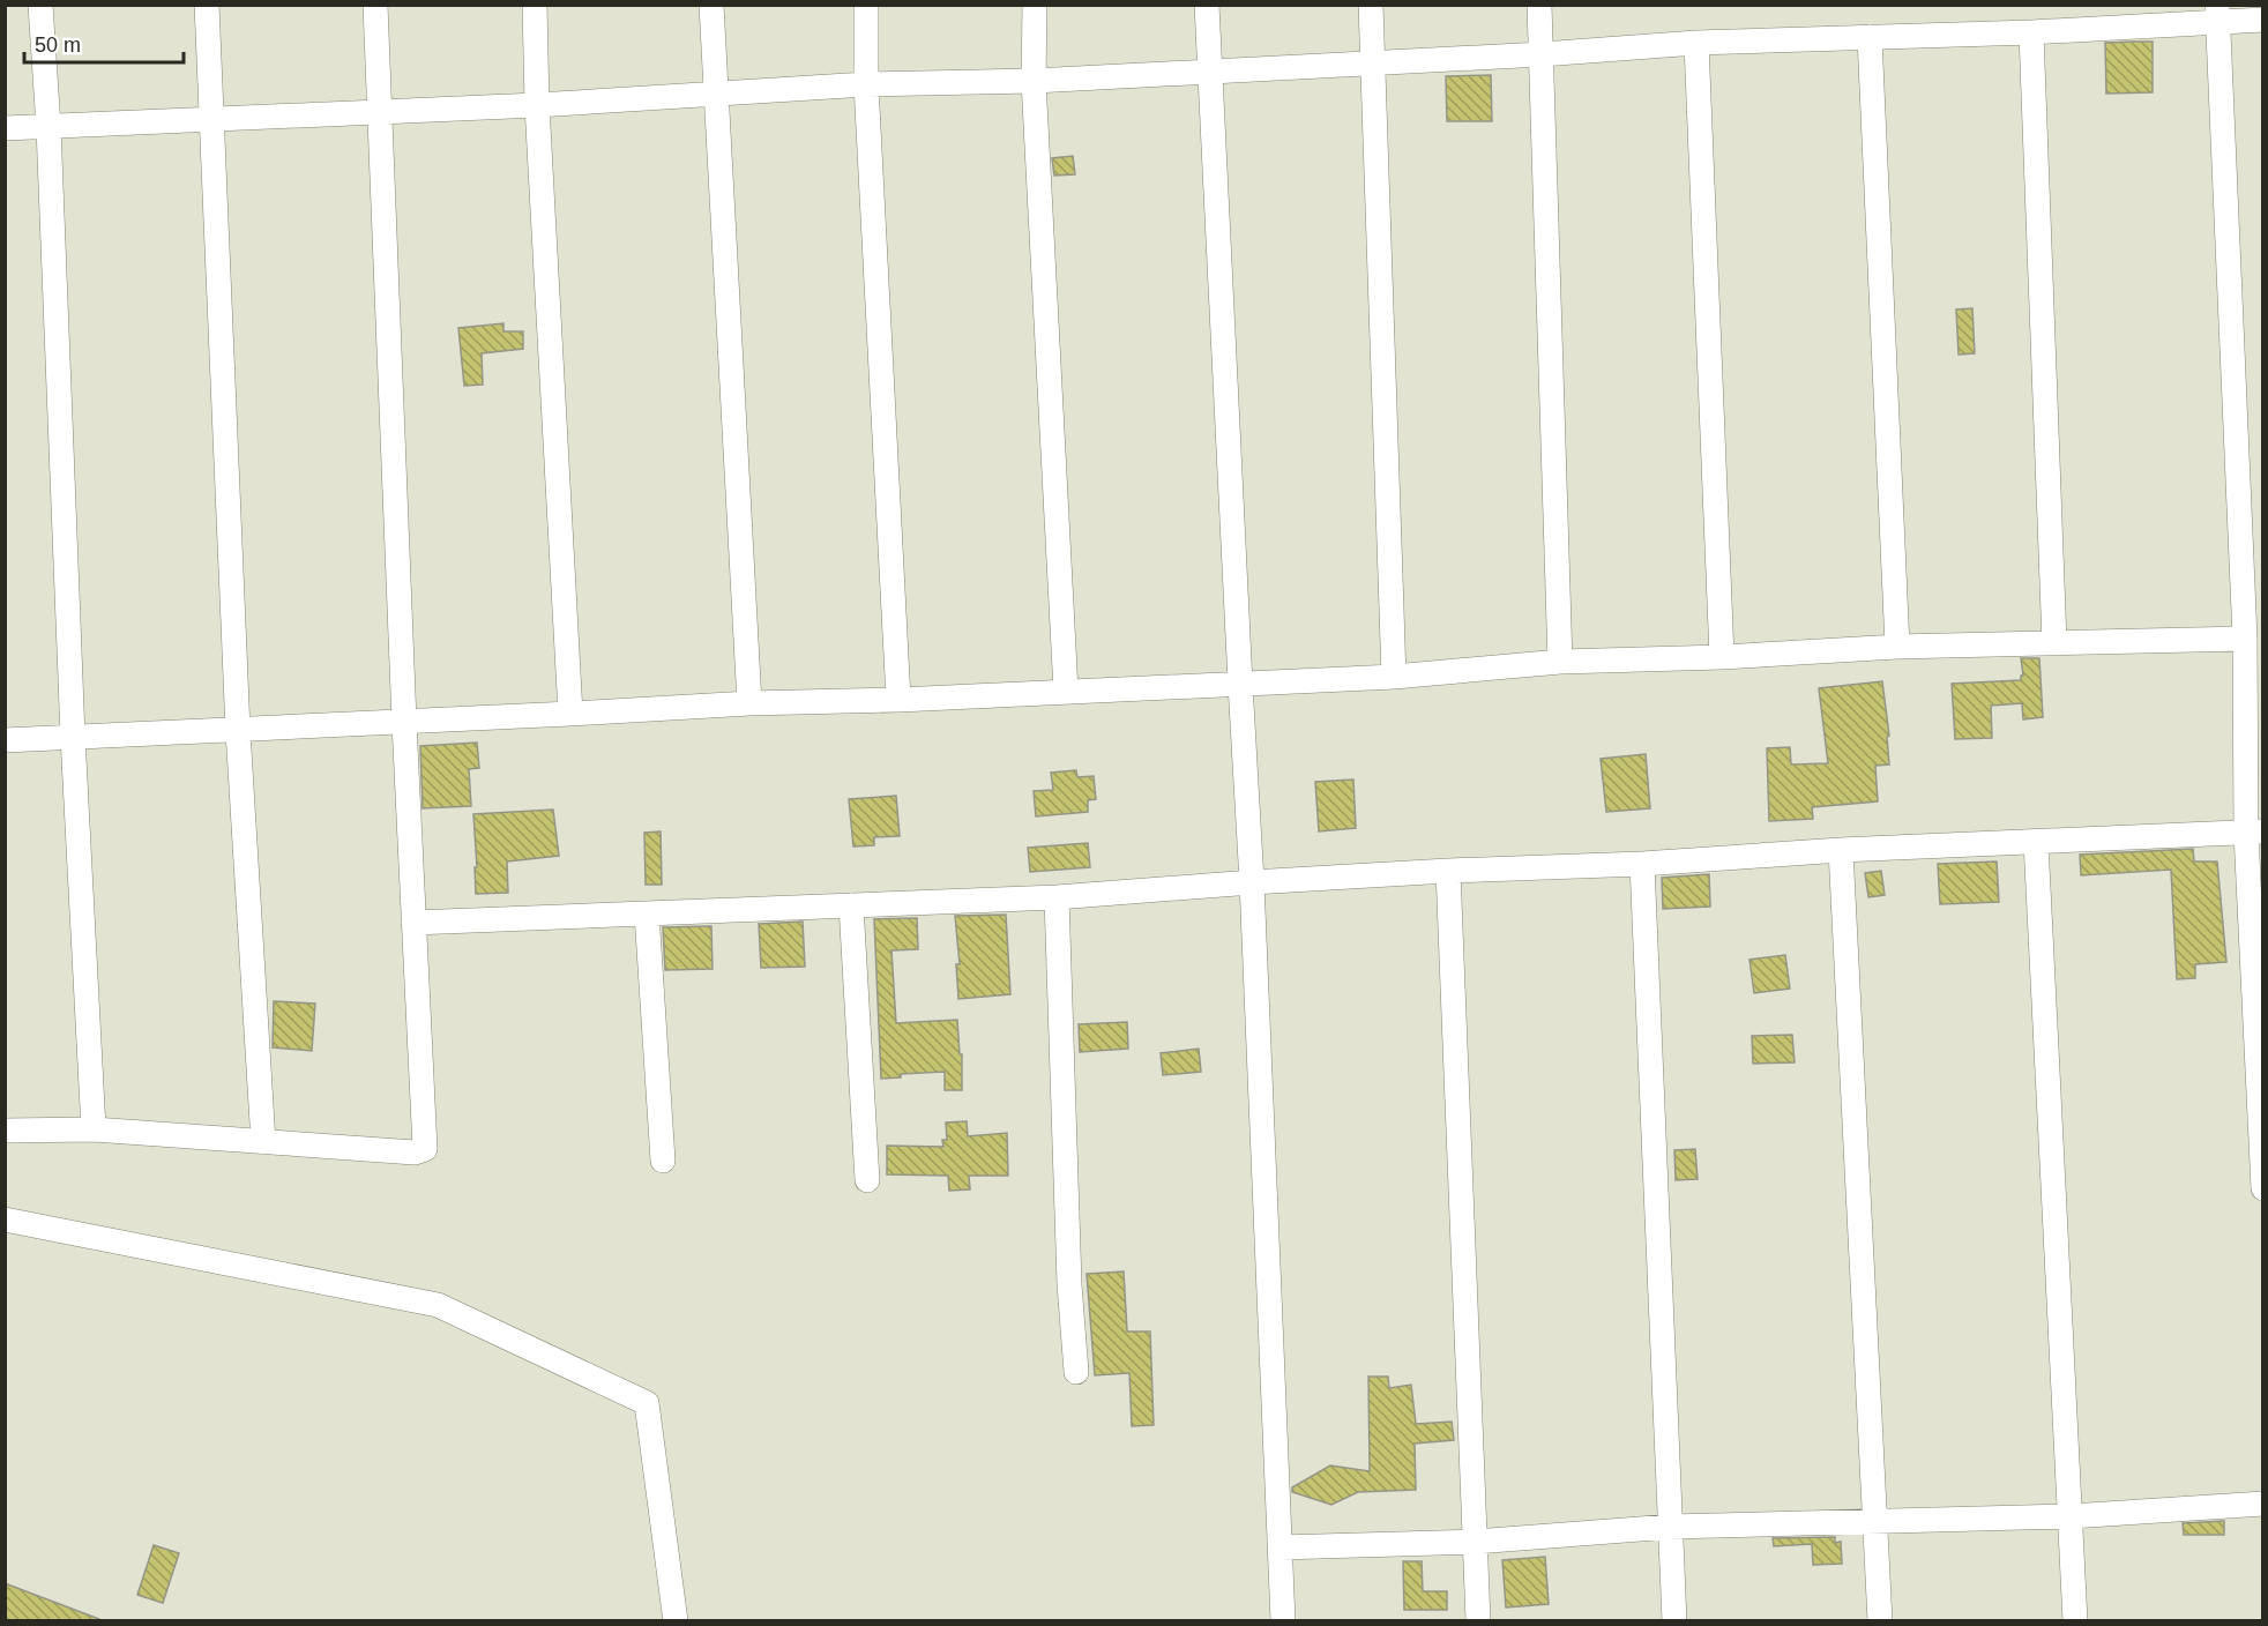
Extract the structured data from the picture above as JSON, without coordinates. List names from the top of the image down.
{
  "scale_bar": "50 m"
}
